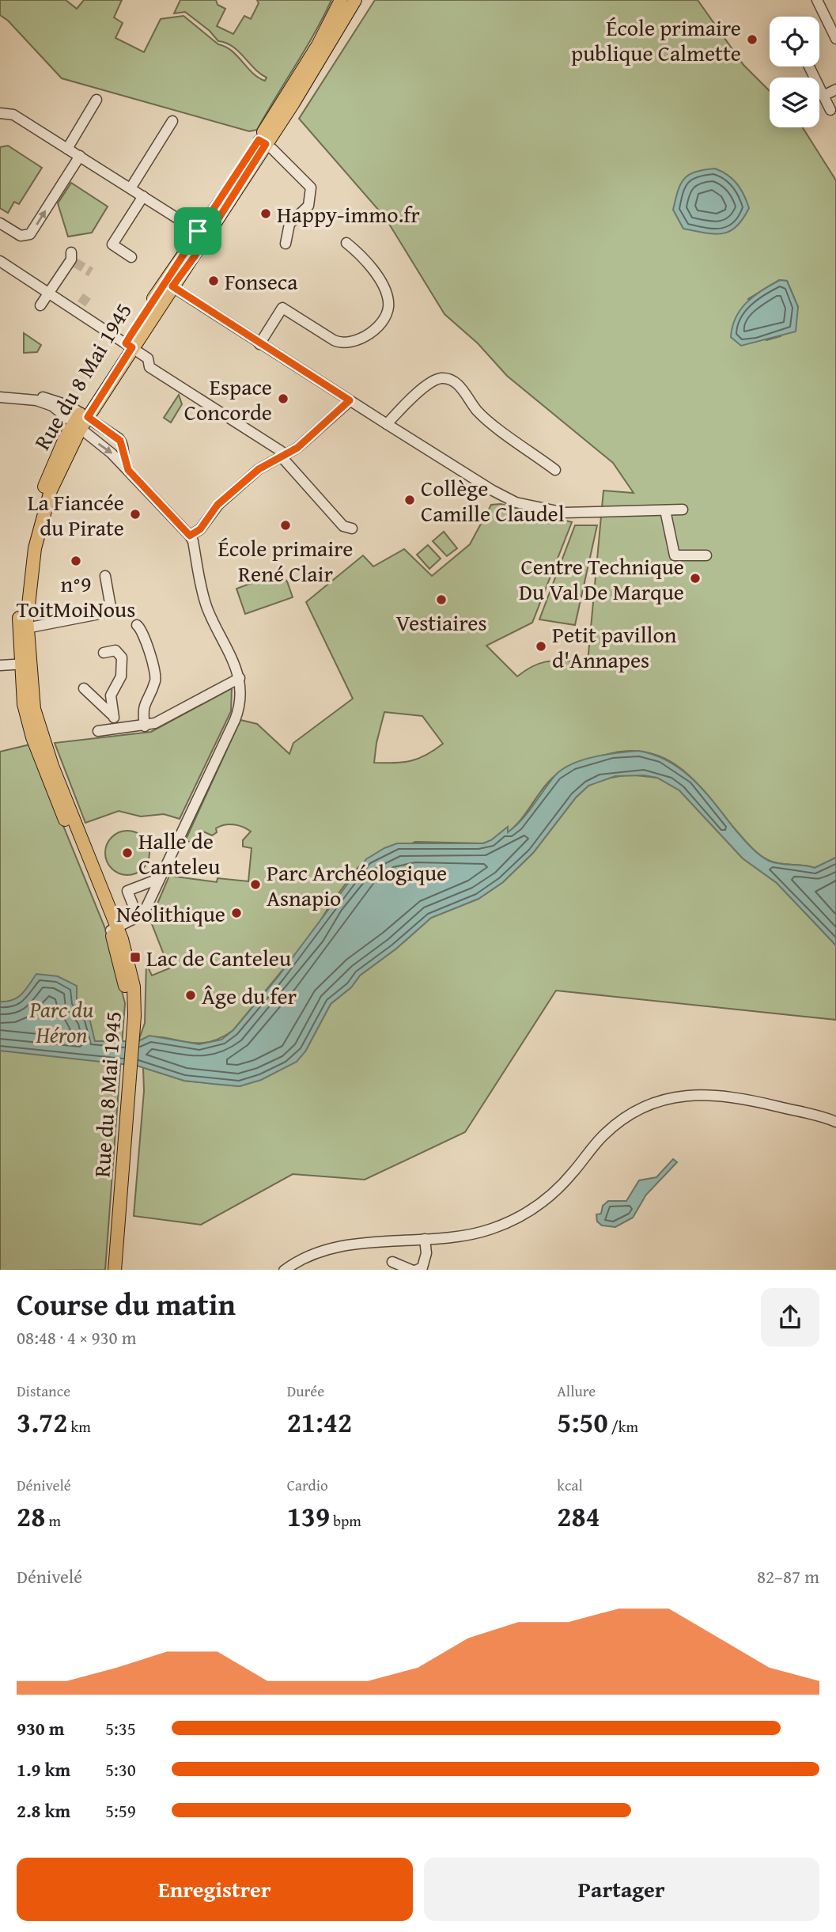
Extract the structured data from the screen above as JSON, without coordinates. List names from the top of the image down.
{
  "streets": {
    "main road": ["Rue du 8 Mai 1945"]
  },
  "parks": ["Parc du Héron"],
  "places": {
    "other": [
      "École primaire publique Calmette",
      "Happy-immo.fr",
      "Fonseca",
      "Espace Concorde",
      "Collège Camille Claudel",
      "La Fiancée du Pirate",
      "École primaire René Clair",
      "n°9 ToitMoiNous",
      "Centre Technique Du Val De Marque",
      "Vestiaires",
      "Petit pavillon d'Annapes",
      "Halle de Canteleu",
      "Parc Archéologique Asnapio",
      "Néolithique",
      "Âge du fer"
    ],
    "transit": ["Lac de Canteleu"]
  },
  "page": {
    "heading": ["Course du matin", "08:48 · 4 × 930 m"],
    "stats": [
      ["Distance", "3.72 km"],
      ["Durée", "21:42"],
      ["Allure", "5:50 /km"],
      ["Dénivelé", "28 m"],
      ["Cardio", "139 bpm"],
      ["kcal", "284"]
    ],
    "chart": ["Dénivelé", "82–87 m"],
    "list": [
      {
        "name": "930 m",
        "note": "5:35"
      },
      {
        "name": "1.9 km",
        "note": "5:30"
      },
      {
        "name": "2.8 km",
        "note": "5:59"
      }
    ],
    "buttons": ["Enregistrer", "Partager"]
  }
}
